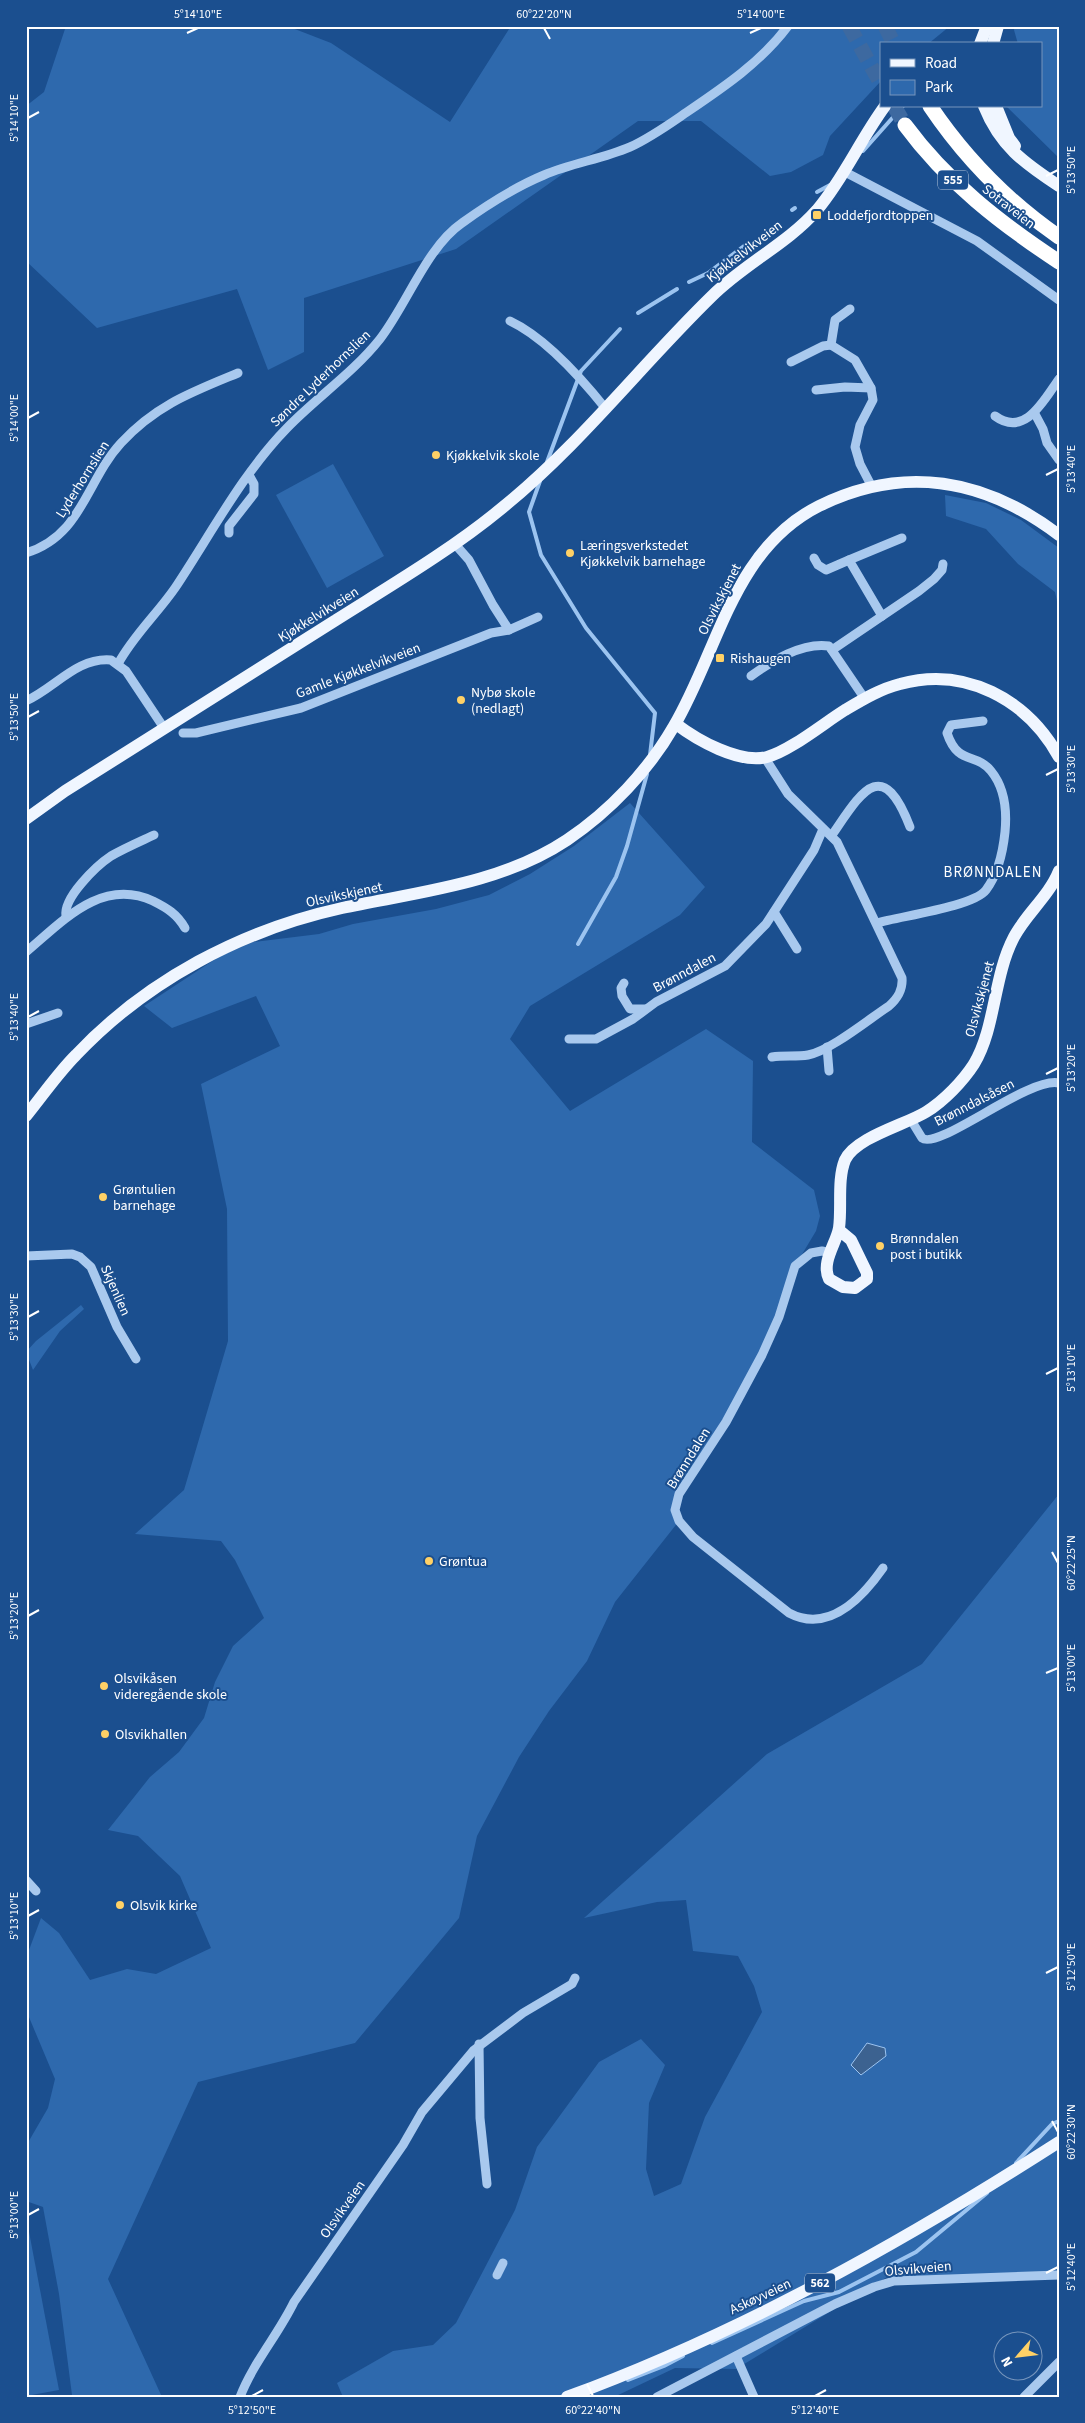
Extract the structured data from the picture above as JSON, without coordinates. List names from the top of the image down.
{
  "streets": {
    "highway": ["555", "Sotraveien"],
    "main road": [
      "Kjøkkelvikveien",
      "Olsvikskjenet",
      "562",
      "Askøyveien"
    ],
    "street": [
      "Søndre Lyderhornslien",
      "Lyderhornslien",
      "Gamle Kjøkkelvikveien",
      "Brønndalen",
      "Brønndalsåsen",
      "Skjenlien",
      "Olsvikveien"
    ]
  },
  "crossings": [
    ["Olsvikskjenet", "Brønndalen"],
    ["Olsvikskjenet", "Brønndalsåsen"]
  ],
  "districts": ["BRØNNDALEN"],
  "places": {
    "transit": ["Loddefjordtoppen", "Rishaugen"],
    "other": [
      "Kjøkkelvik skole",
      "Læringsverkstedet Kjøkkelvik barnehage",
      "Nybø skole (nedlagt)",
      "Grøntulien barnehage",
      "Brønndalen post i butikk",
      "Grøntua",
      "Olsvikåsen videregående skole",
      "Olsvikhallen",
      "Olsvik kirke"
    ]
  },
  "legend": ["Road", "Park"],
  "north": "bottom left",
  "coordinates": [
    "5°14'10\"E",
    "60°22'20\"N",
    "5°14'00\"E",
    "5°13'50\"E",
    "5°13'40\"E",
    "5°13'30\"E",
    "5°13'20\"E",
    "5°13'10\"E",
    "60°22'25\"N",
    "5°13'00\"E",
    "5°12'50\"E",
    "60°22'30\"N",
    "5°12'40\"E",
    "60°22'40\"N"
  ]
}
